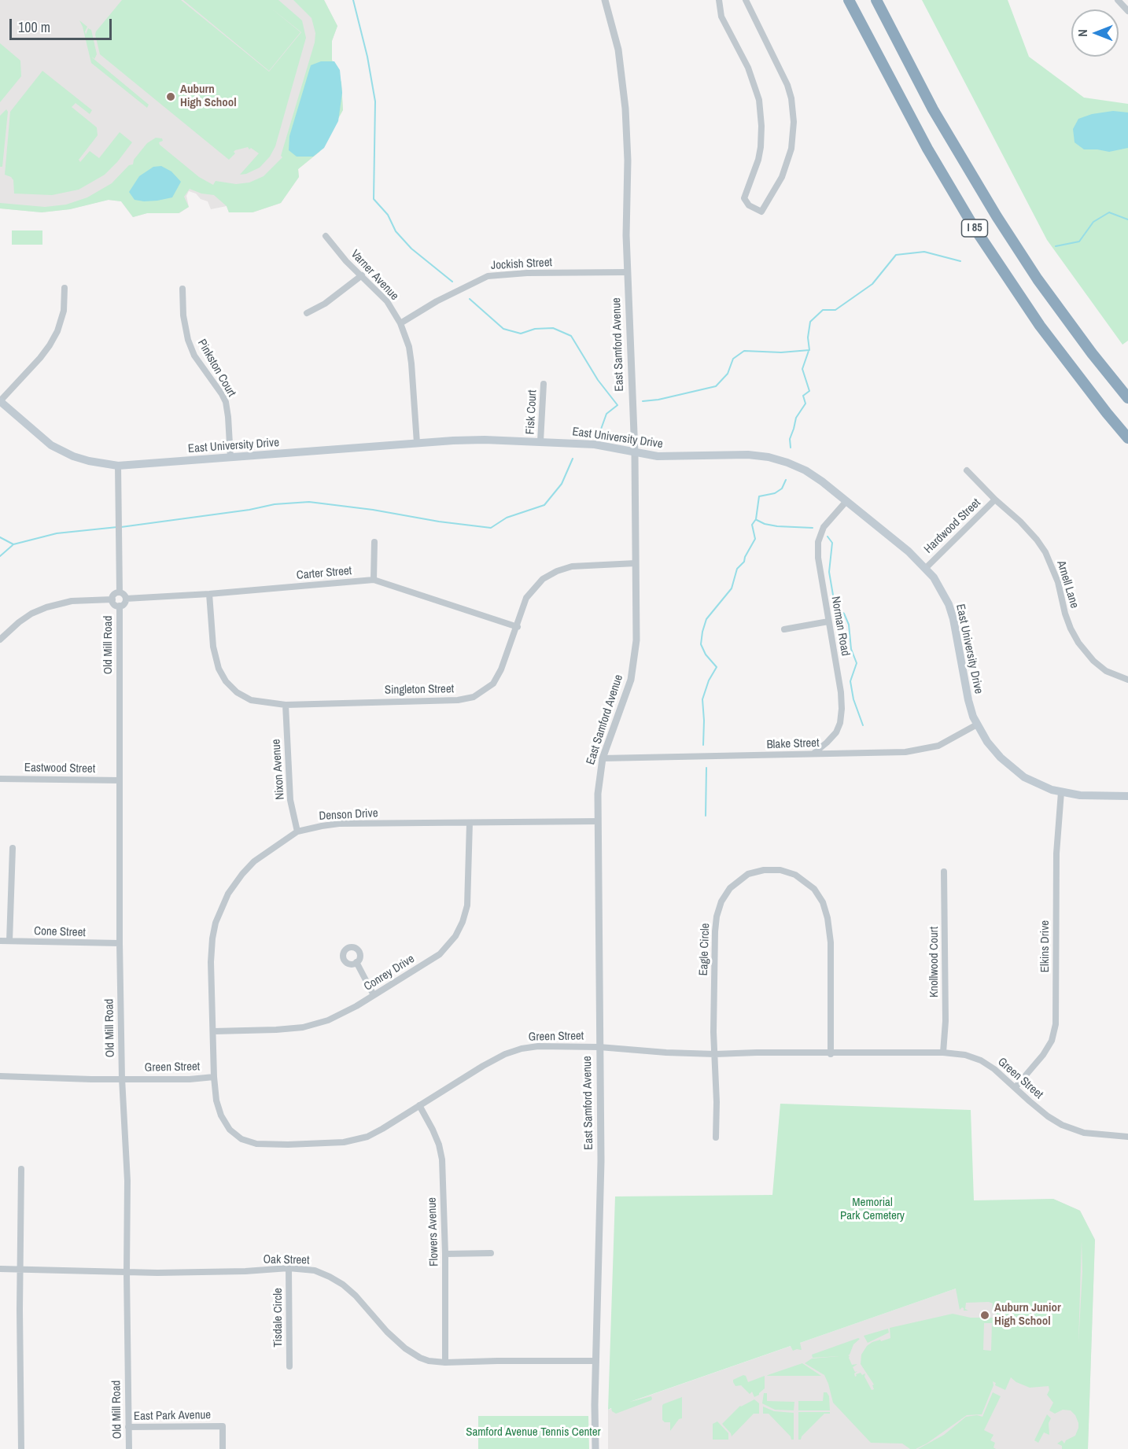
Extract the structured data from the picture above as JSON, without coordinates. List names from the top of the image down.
{
  "streets": {
    "highway": ["I 85"],
    "main road": ["East University Drive"],
    "street": [
      "Jockish Street",
      "Varner Avenue",
      "East Samford Avenue",
      "Pinkston Court",
      "Fisk Court",
      "Hardwood Street",
      "Carter Street",
      "Arnell Lane",
      "Norman Road",
      "Old Mill Road",
      "Singleton Street",
      "Blake Street",
      "Eastwood Street",
      "Nixon Avenue",
      "Denson Drive",
      "Cone Street",
      "Elkins Drive",
      "Eagle Circle",
      "Knollwood Court",
      "Conrey Drive",
      "Green Street",
      "Flowers Avenue",
      "Oak Street",
      "Tisdale Circle",
      "East Park Avenue"
    ]
  },
  "crossings": [
    ["Jockish Street", "Varner Avenue"],
    ["Jockish Street", "East Samford Avenue"],
    ["Varner Avenue", "East University Drive"],
    ["East Samford Avenue", "East University Drive"],
    ["East Samford Avenue", "Singleton Street"],
    ["East Samford Avenue", "Blake Street"],
    ["East Samford Avenue", "Denson Drive"],
    ["East Samford Avenue", "Green Street"],
    ["East Samford Avenue", "Oak Street"],
    ["Pinkston Court", "East University Drive"],
    ["Fisk Court", "East University Drive"],
    ["East University Drive", "Hardwood Street"],
    ["East University Drive", "Norman Road"],
    ["East University Drive", "Blake Street"],
    ["East University Drive", "Elkins Drive"],
    ["Hardwood Street", "Arnell Lane"],
    ["Carter Street", "Old Mill Road"],
    ["Carter Street", "Singleton Street"],
    ["Norman Road", "Blake Street"],
    ["Old Mill Road", "Eastwood Street"],
    ["Old Mill Road", "Cone Street"],
    ["Old Mill Road", "Green Street"],
    ["Old Mill Road", "Oak Street"],
    ["Old Mill Road", "East Park Avenue"],
    ["Singleton Street", "Nixon Avenue"],
    ["Nixon Avenue", "Denson Drive"],
    ["Denson Drive", "Conrey Drive"],
    ["Denson Drive", "Green Street"],
    ["Elkins Drive", "Green Street"],
    ["Eagle Circle", "Green Street"],
    ["Knollwood Court", "Green Street"],
    ["Green Street", "Flowers Avenue"],
    ["Flowers Avenue", "Oak Street"],
    ["Oak Street", "Tisdale Circle"]
  ],
  "parks": ["Memorial Park Cemetery", "Samford Avenue Tennis Center"],
  "places": ["Auburn High School", "Auburn Junior High School"],
  "scale_bar": "100 m",
  "north": "left"
}
